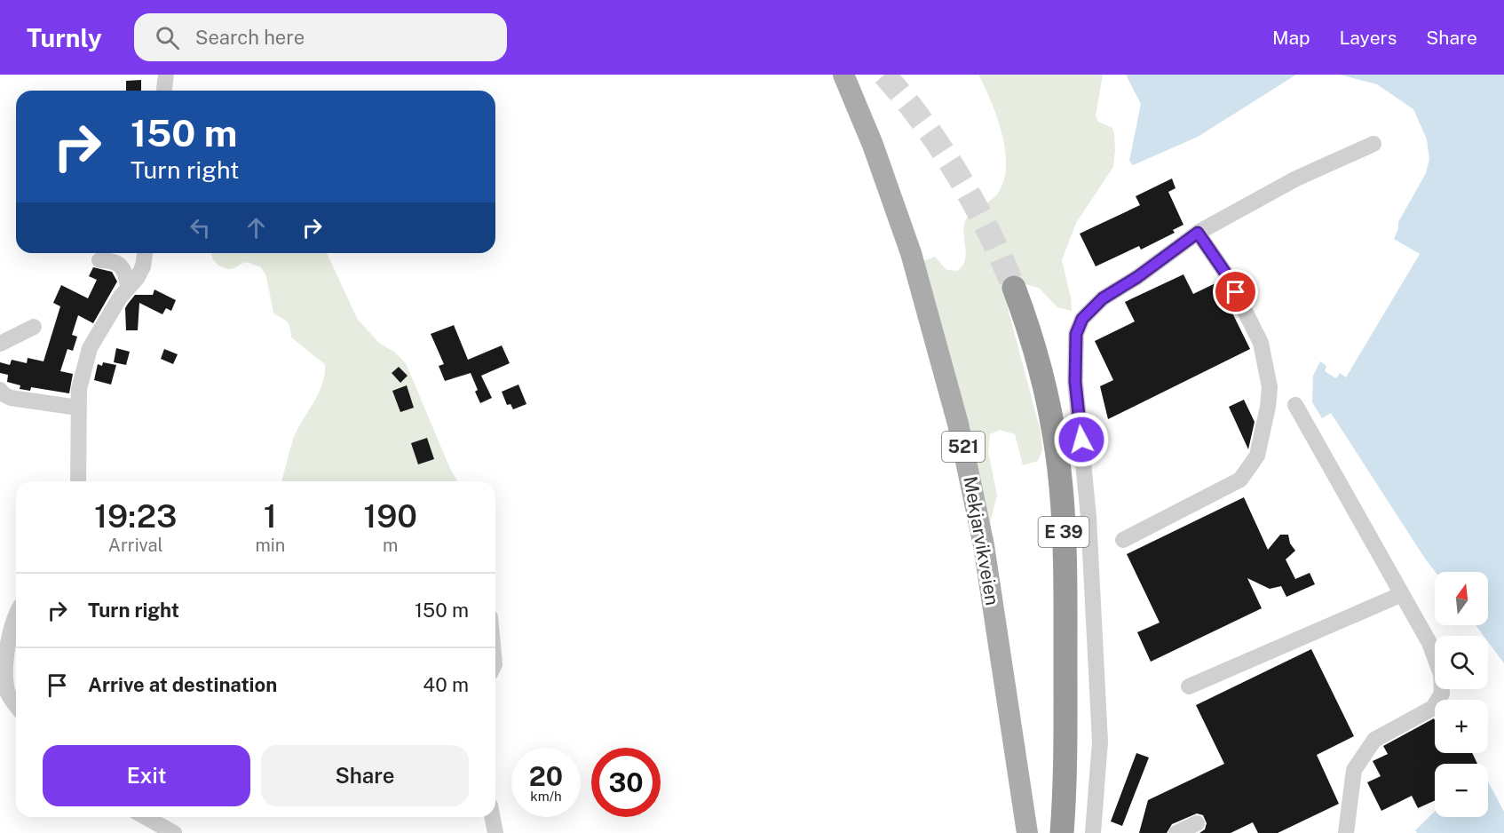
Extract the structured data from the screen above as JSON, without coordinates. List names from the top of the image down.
{
  "streets": {
    "highway": ["E 39"],
    "main road": ["521", "Mekjarvikveien"]
  },
  "north": "top",
  "page": {
    "header": "Turnly",
    "search": "Search here",
    "nav": ["Map", "Layers", "Share"],
    "turn": ["150 m", "Turn right"],
    "eta": [
      "19:23",
      "Arrival",
      "1",
      "min",
      "190",
      "m"
    ],
    "map_buttons": ["+", "−"],
    "list": [
      {
        "name": "Turn right",
        "value": "150 m"
      },
      {
        "name": "Arrive at destination",
        "value": "40 m"
      }
    ],
    "buttons": ["Exit", "Share"],
    "speed": "20 km/h",
    "limit": "30"
  }
}
